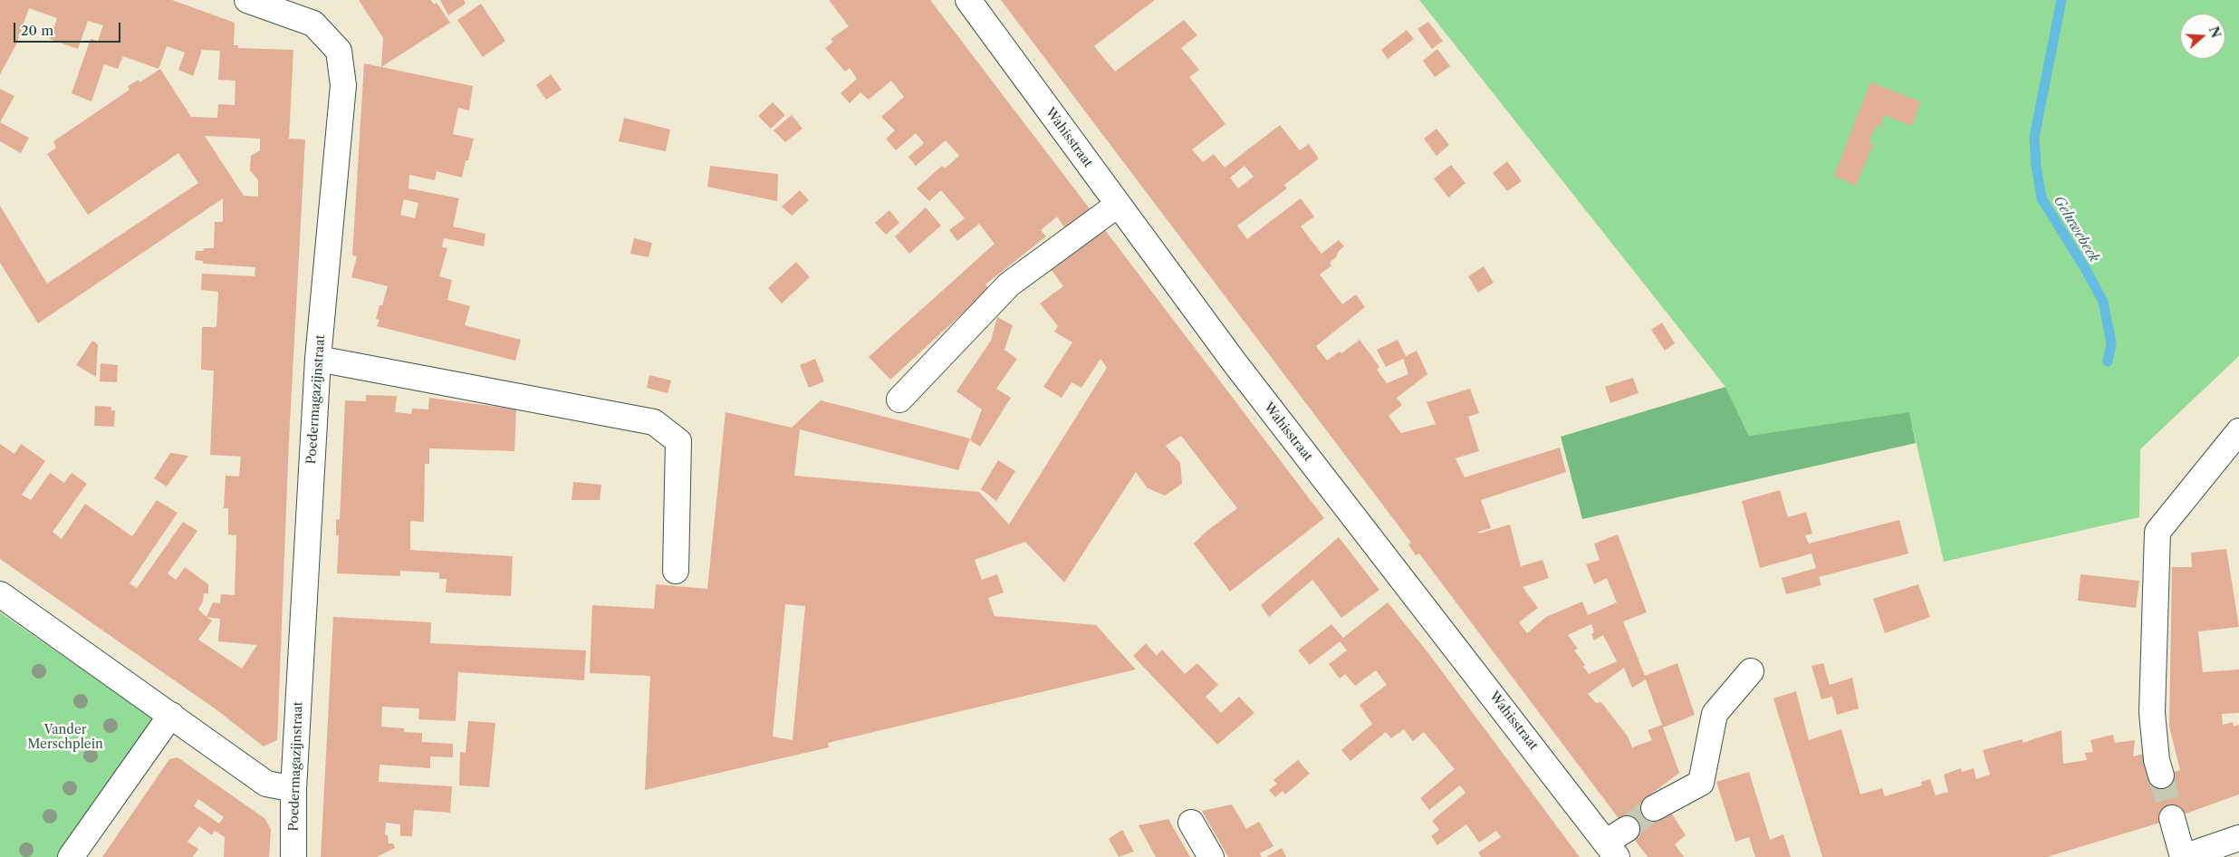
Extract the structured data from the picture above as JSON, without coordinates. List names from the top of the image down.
{
  "streets": {
    "street": ["Wahisstraat", "Poedermagazijnstraat"]
  },
  "water": ["Geluwebeek"],
  "parks": ["Vander Merschplein"],
  "scale_bar": "20 m",
  "north": "right"
}
